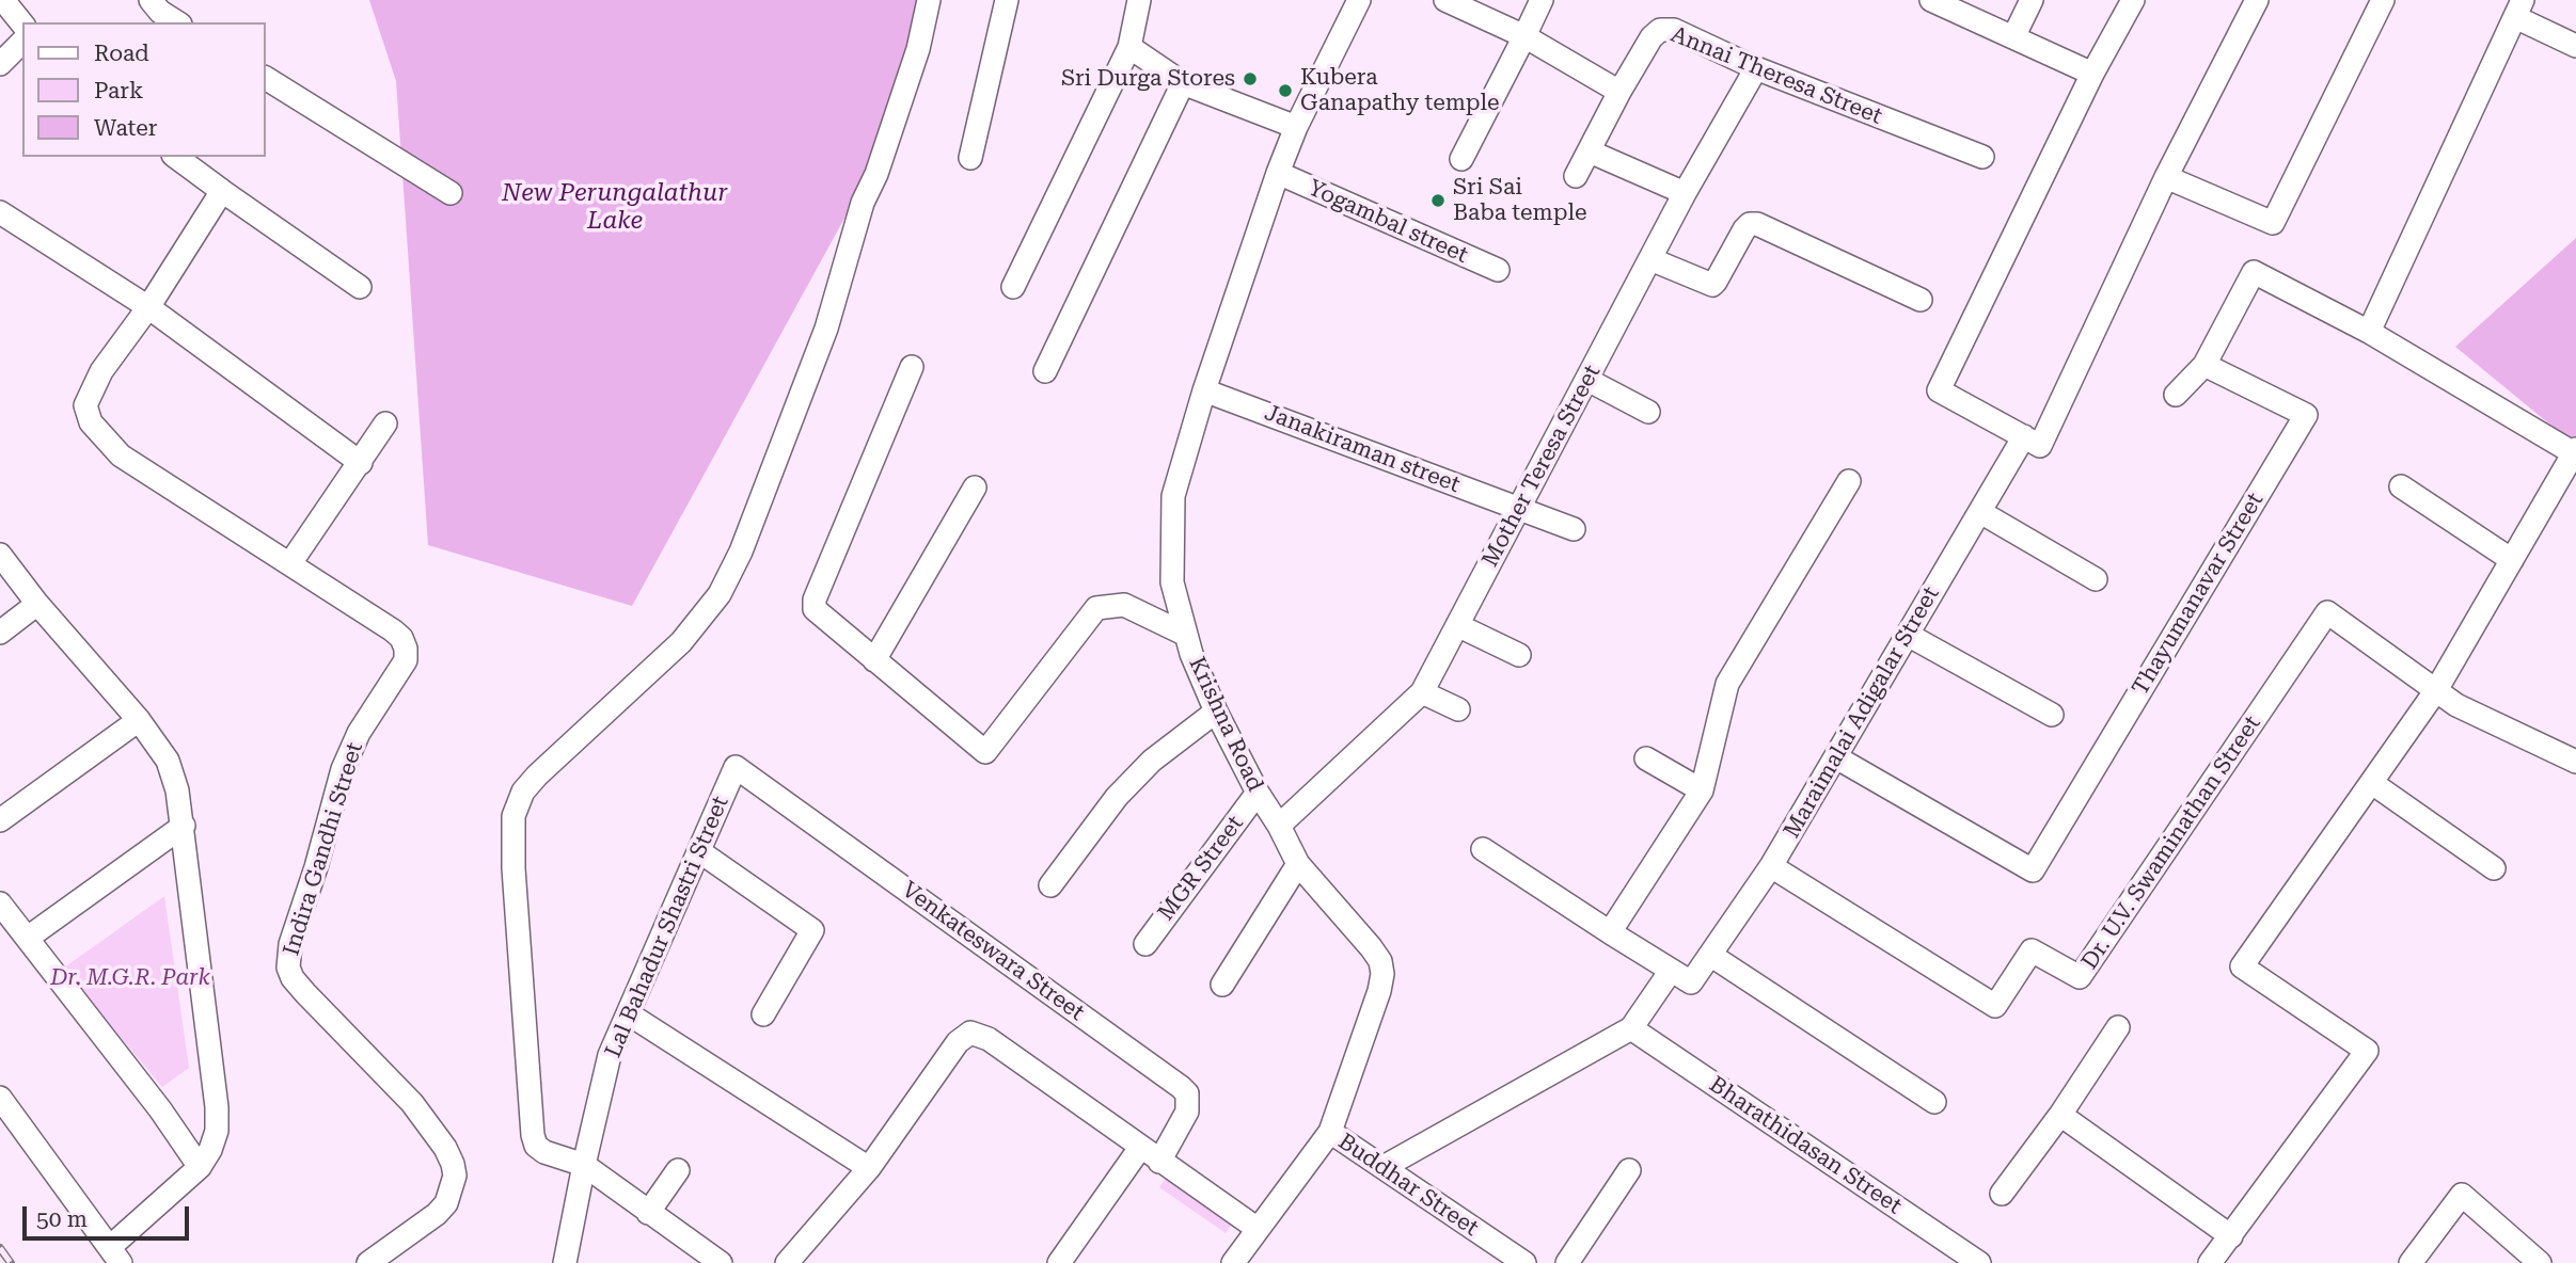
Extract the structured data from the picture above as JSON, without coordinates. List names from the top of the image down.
{
  "streets": {
    "street": [
      "Annai Theresa Street",
      "Yogambal street",
      "Janakiraman street",
      "Mother Teresa Street",
      "Thayumanavar Street",
      "Maraimalai Adigalar Street",
      "Krishna Road",
      "Dr. U.V. Swaminathan Street",
      "Indira Gandhi Street",
      "MGR Street",
      "Lal Bahadur Shastri Street",
      "Venkateswara Street",
      "Bharathidasan Street",
      "Buddhar Street"
    ]
  },
  "crossings": [
    ["Annai Theresa Street", "Mother Teresa Street"],
    ["Yogambal street", "Krishna Road"],
    ["Janakiraman street", "Mother Teresa Street"],
    ["Janakiraman street", "Krishna Road"],
    ["Mother Teresa Street", "Krishna Road"],
    ["Thayumanavar Street", "Maraimalai Adigalar Street"],
    ["Maraimalai Adigalar Street", "Dr. U.V. Swaminathan Street"],
    ["Krishna Road", "MGR Street"],
    ["Krishna Road", "Buddhar Street"],
    ["Lal Bahadur Shastri Street", "Venkateswara Street"]
  ],
  "water": ["New Perungalathur Lake"],
  "parks": ["Dr. M.G.R. Park"],
  "places": ["Sri Durga Stores", "Kubera Ganapathy temple", "Sri Sai Baba temple"],
  "legend": ["Road", "Park", "Water"],
  "scale_bar": "50 m"
}
